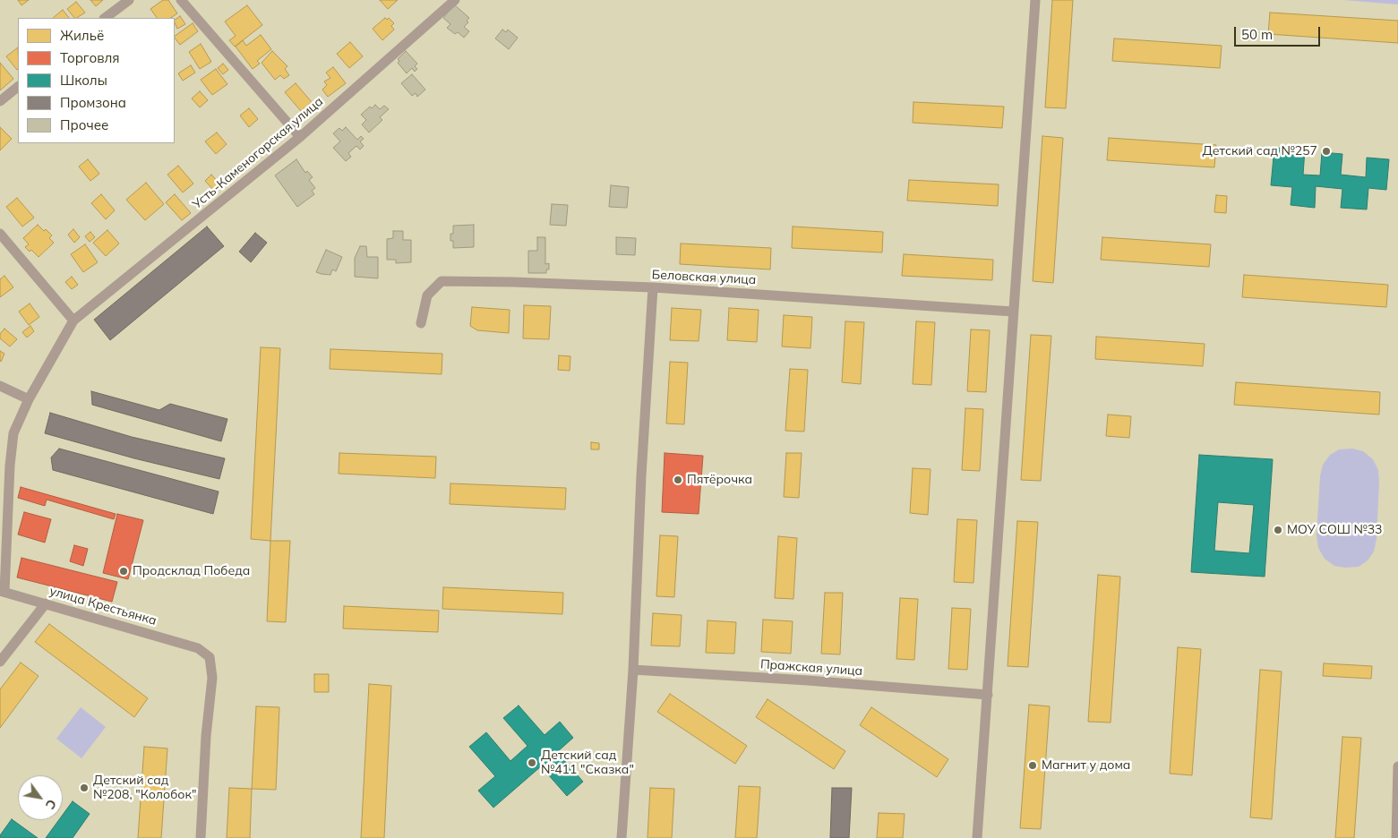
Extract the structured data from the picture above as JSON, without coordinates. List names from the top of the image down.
{
  "streets": {
    "street": [
      "Усть-Каменогорская улица",
      "Беловская улица",
      "улица Крестьянка",
      "Пражская улица"
    ]
  },
  "places": [
    "Детский сад №257",
    "Пятёрочка",
    "МОУ СОШ №33",
    "Продсклад Победа",
    "Детский сад №411 \"Сказка\"",
    "Магнит у дома",
    "Детский сад №208, \"Колобок\""
  ],
  "legend": [
    "Жильё",
    "Торговля",
    "Школы",
    "Промзона",
    "Прочее"
  ],
  "scale_bar": "50 m",
  "north": "bottom right"
}
